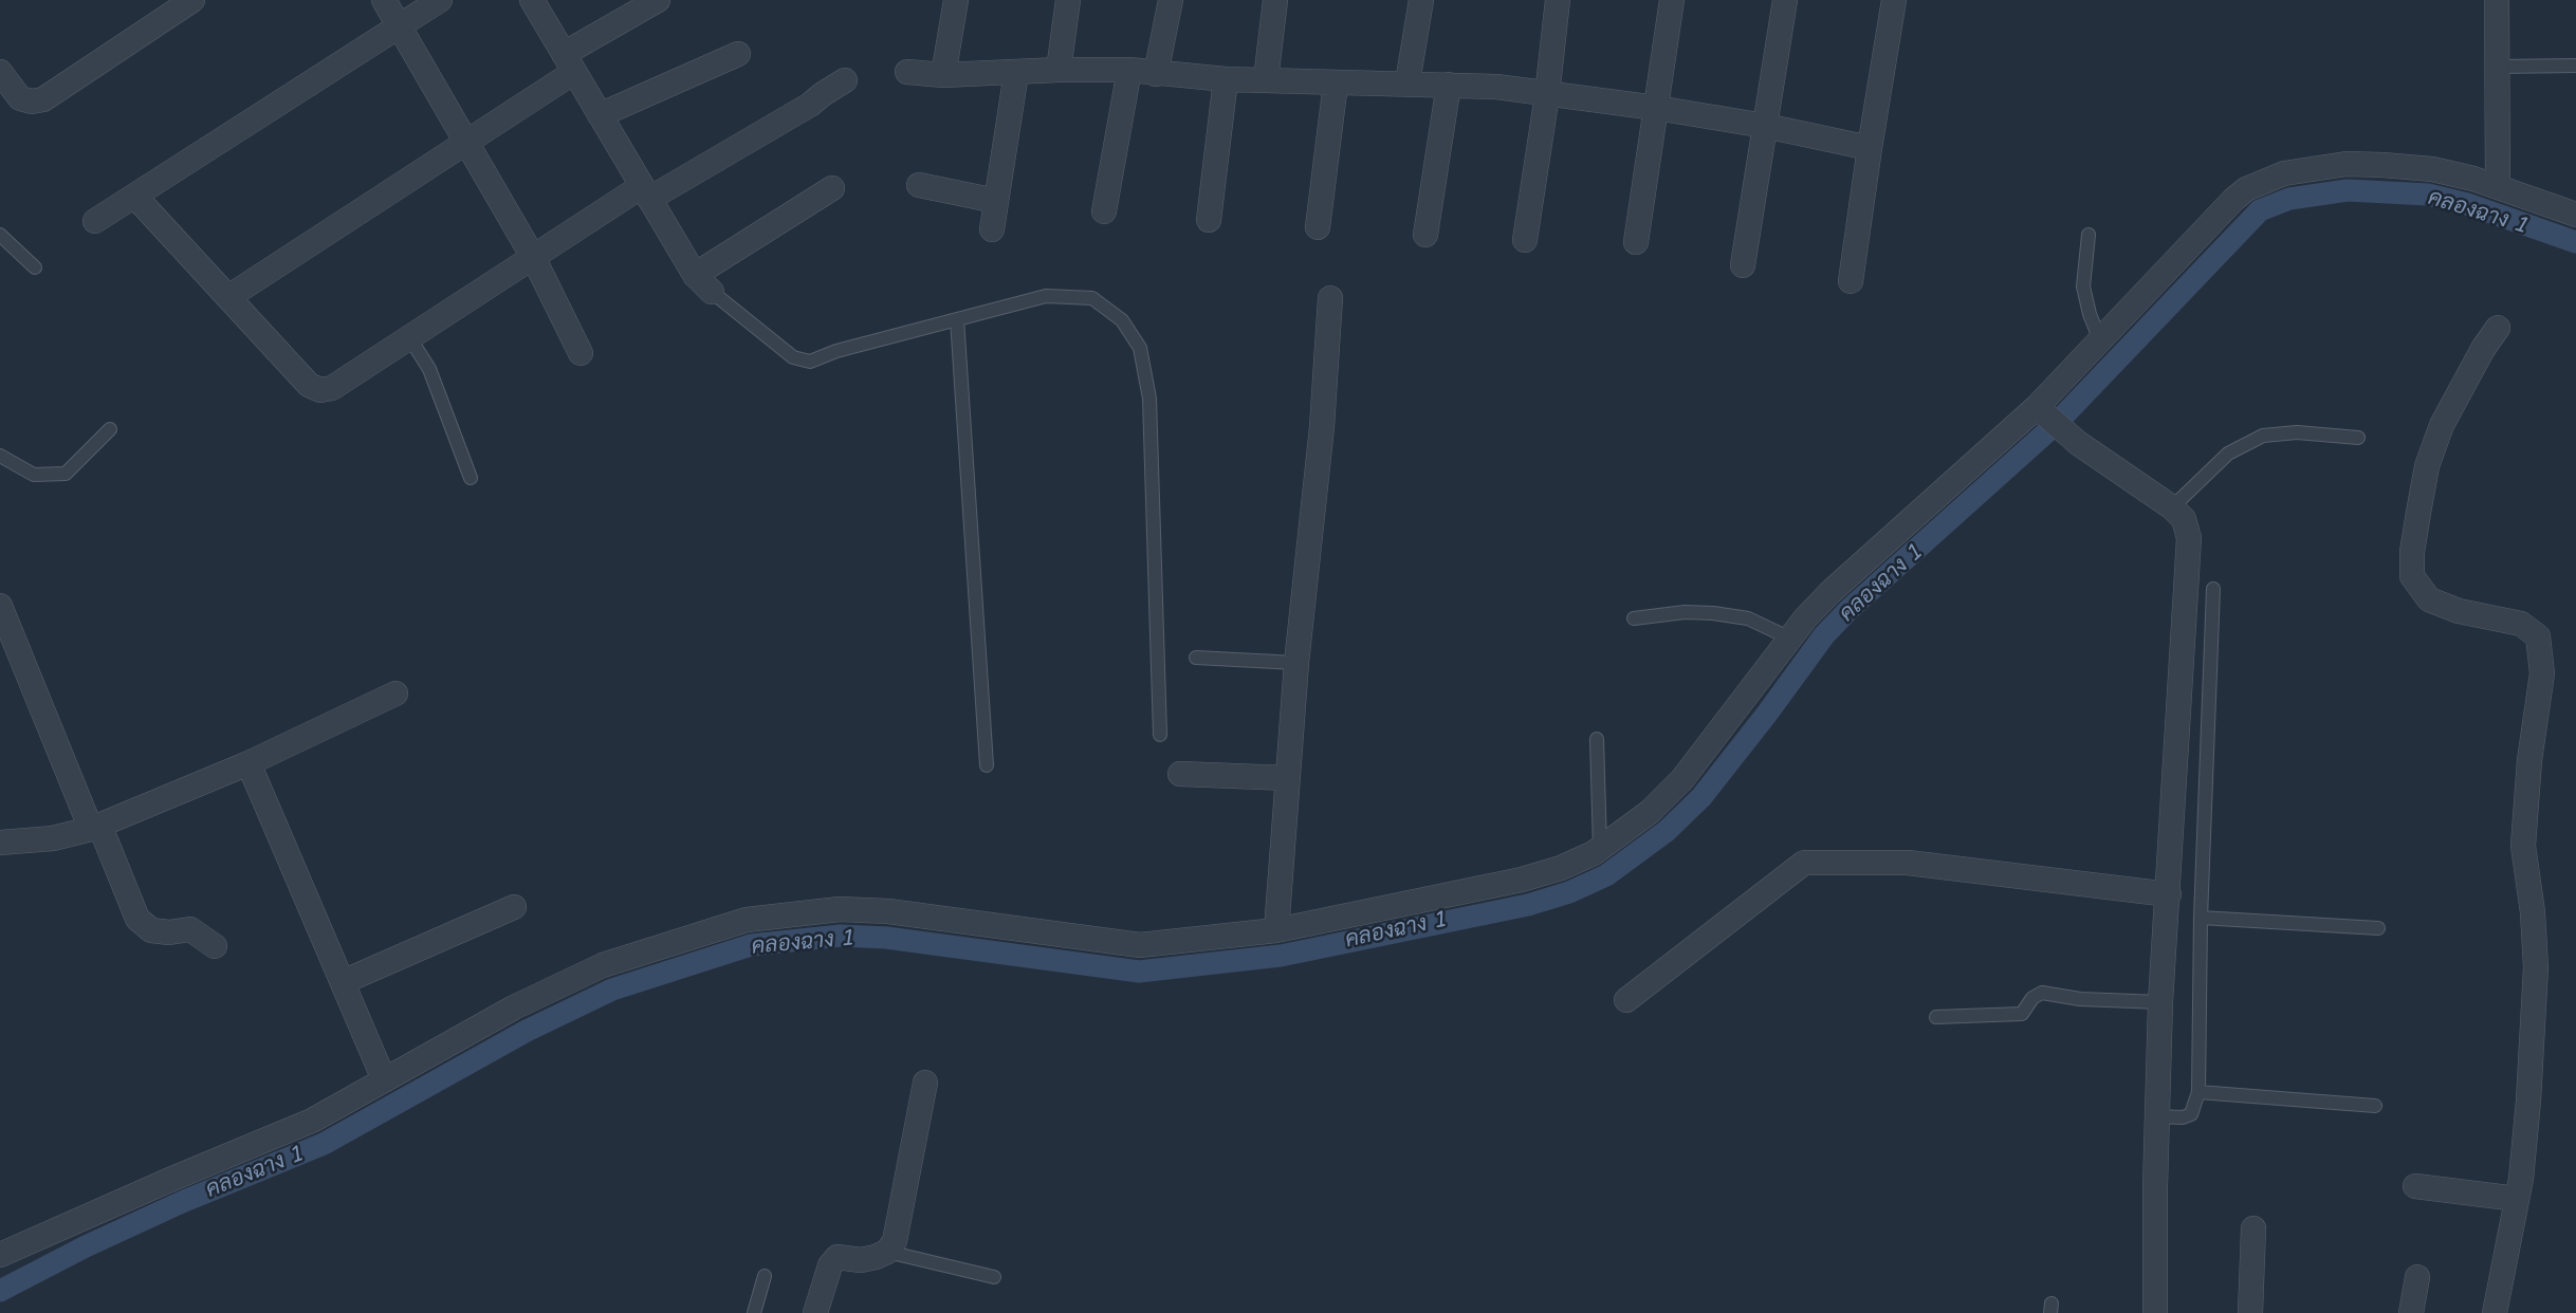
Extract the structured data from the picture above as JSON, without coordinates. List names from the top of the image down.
{
  "water": ["คลองฉาง 1"]
}
